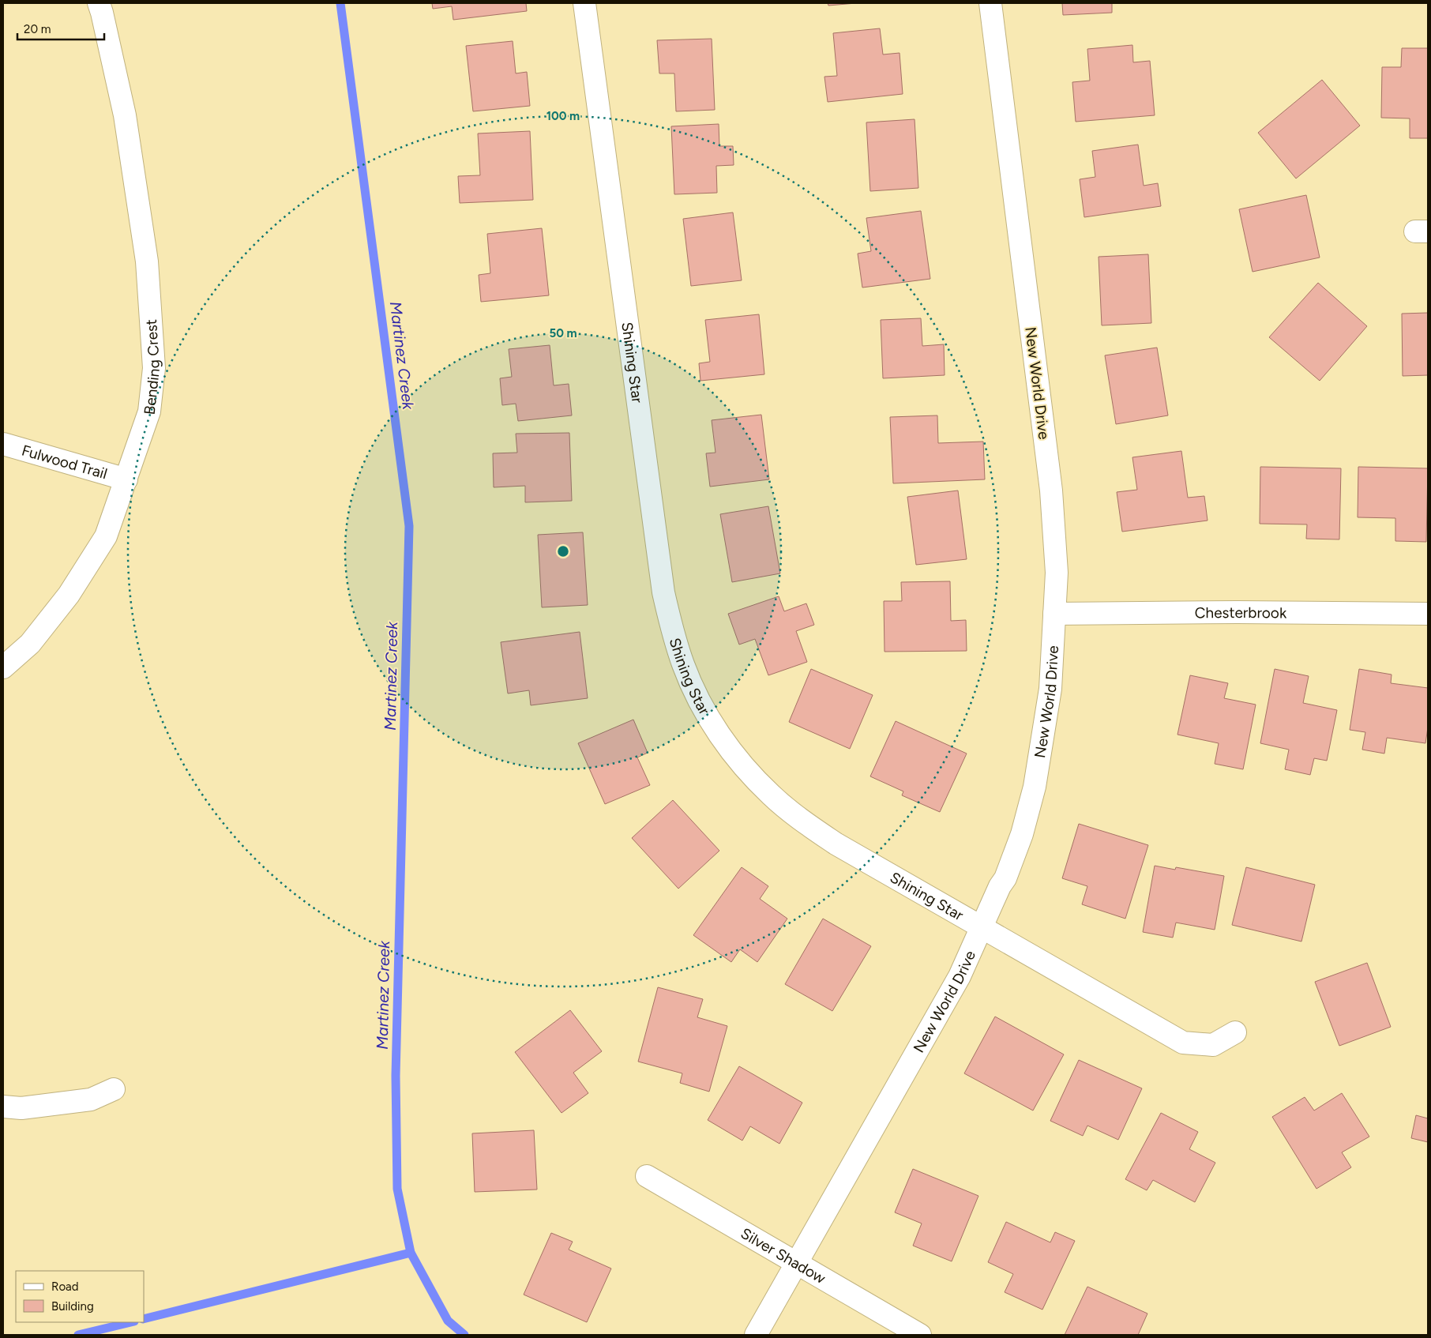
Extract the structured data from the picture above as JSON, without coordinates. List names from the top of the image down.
{
  "streets": {
    "street": [
      "Shining Star",
      "Bending Crest",
      "New World Drive",
      "Fulwood Trail",
      "Chesterbrook",
      "Silver Shadow"
    ]
  },
  "crossings": [
    ["Shining Star", "New World Drive"],
    ["Bending Crest", "Fulwood Trail"],
    ["New World Drive", "Chesterbrook"],
    ["New World Drive", "Silver Shadow"]
  ],
  "water": ["Martinez Creek"],
  "legend": ["Road", "Building"],
  "scale_bar": "20 m",
  "rings": ["100 m", "50 m"]
}
